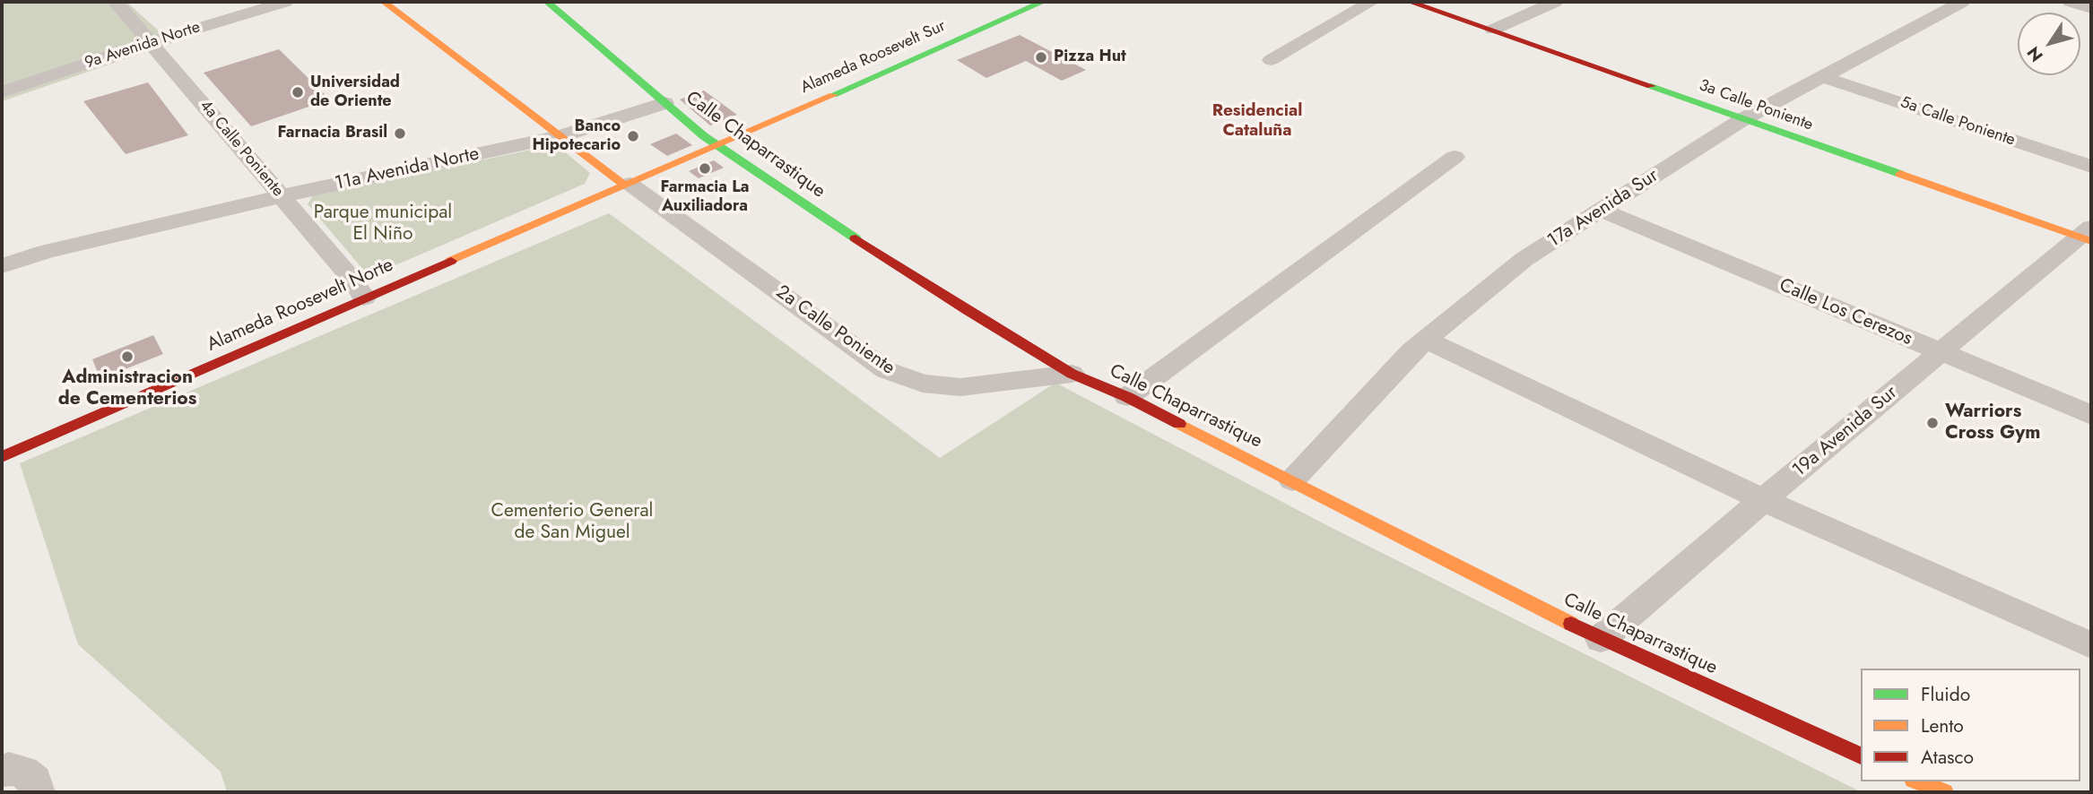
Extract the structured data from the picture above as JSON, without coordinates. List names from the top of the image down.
{
  "streets": {
    "main road": [
      "Alameda Roosevelt Sur",
      "3a Calle Poniente",
      "Calle Chaparrastique",
      "Alameda Roosevelt Norte",
      "2a Calle Poniente"
    ],
    "street": [
      "9a Avenida Norte",
      "5a Calle Poniente",
      "4a Calle Poniente",
      "11a Avenida Norte",
      "17a Avenida Sur",
      "Calle Los Cerezos",
      "19a Avenida Sur"
    ]
  },
  "crossings": [
    ["9a Avenida Norte", "4a Calle Poniente"],
    ["Alameda Roosevelt Sur", "Calle Chaparrastique"],
    ["Alameda Roosevelt Sur", "Alameda Roosevelt Norte"],
    ["3a Calle Poniente", "17a Avenida Sur"],
    ["3a Calle Poniente", "19a Avenida Sur"],
    ["5a Calle Poniente", "17a Avenida Sur"],
    ["Calle Chaparrastique", "11a Avenida Norte"],
    ["Calle Chaparrastique", "17a Avenida Sur"],
    ["Calle Chaparrastique", "Alameda Roosevelt Norte"],
    ["Calle Chaparrastique", "2a Calle Poniente"],
    ["Calle Chaparrastique", "19a Avenida Sur"],
    ["4a Calle Poniente", "11a Avenida Norte"],
    ["4a Calle Poniente", "Alameda Roosevelt Norte"],
    ["11a Avenida Norte", "2a Calle Poniente"],
    ["17a Avenida Sur", "Calle Los Cerezos"],
    ["Alameda Roosevelt Norte", "2a Calle Poniente"],
    ["Calle Los Cerezos", "19a Avenida Sur"]
  ],
  "districts": ["Residencial Cataluña"],
  "parks": ["Parque municipal El Niño", "Cementerio General de San Miguel"],
  "places": [
    "Pizza Hut",
    "Universidad de Oriente",
    "Farnacia Brasil",
    "Banco Hipotecario",
    "Farmacia La Auxiliadora",
    "Administracion de Cementerios",
    "Warriors Cross Gym"
  ],
  "legend": ["Fluido", "Lento", "Atasco"],
  "north": "bottom left"
}
